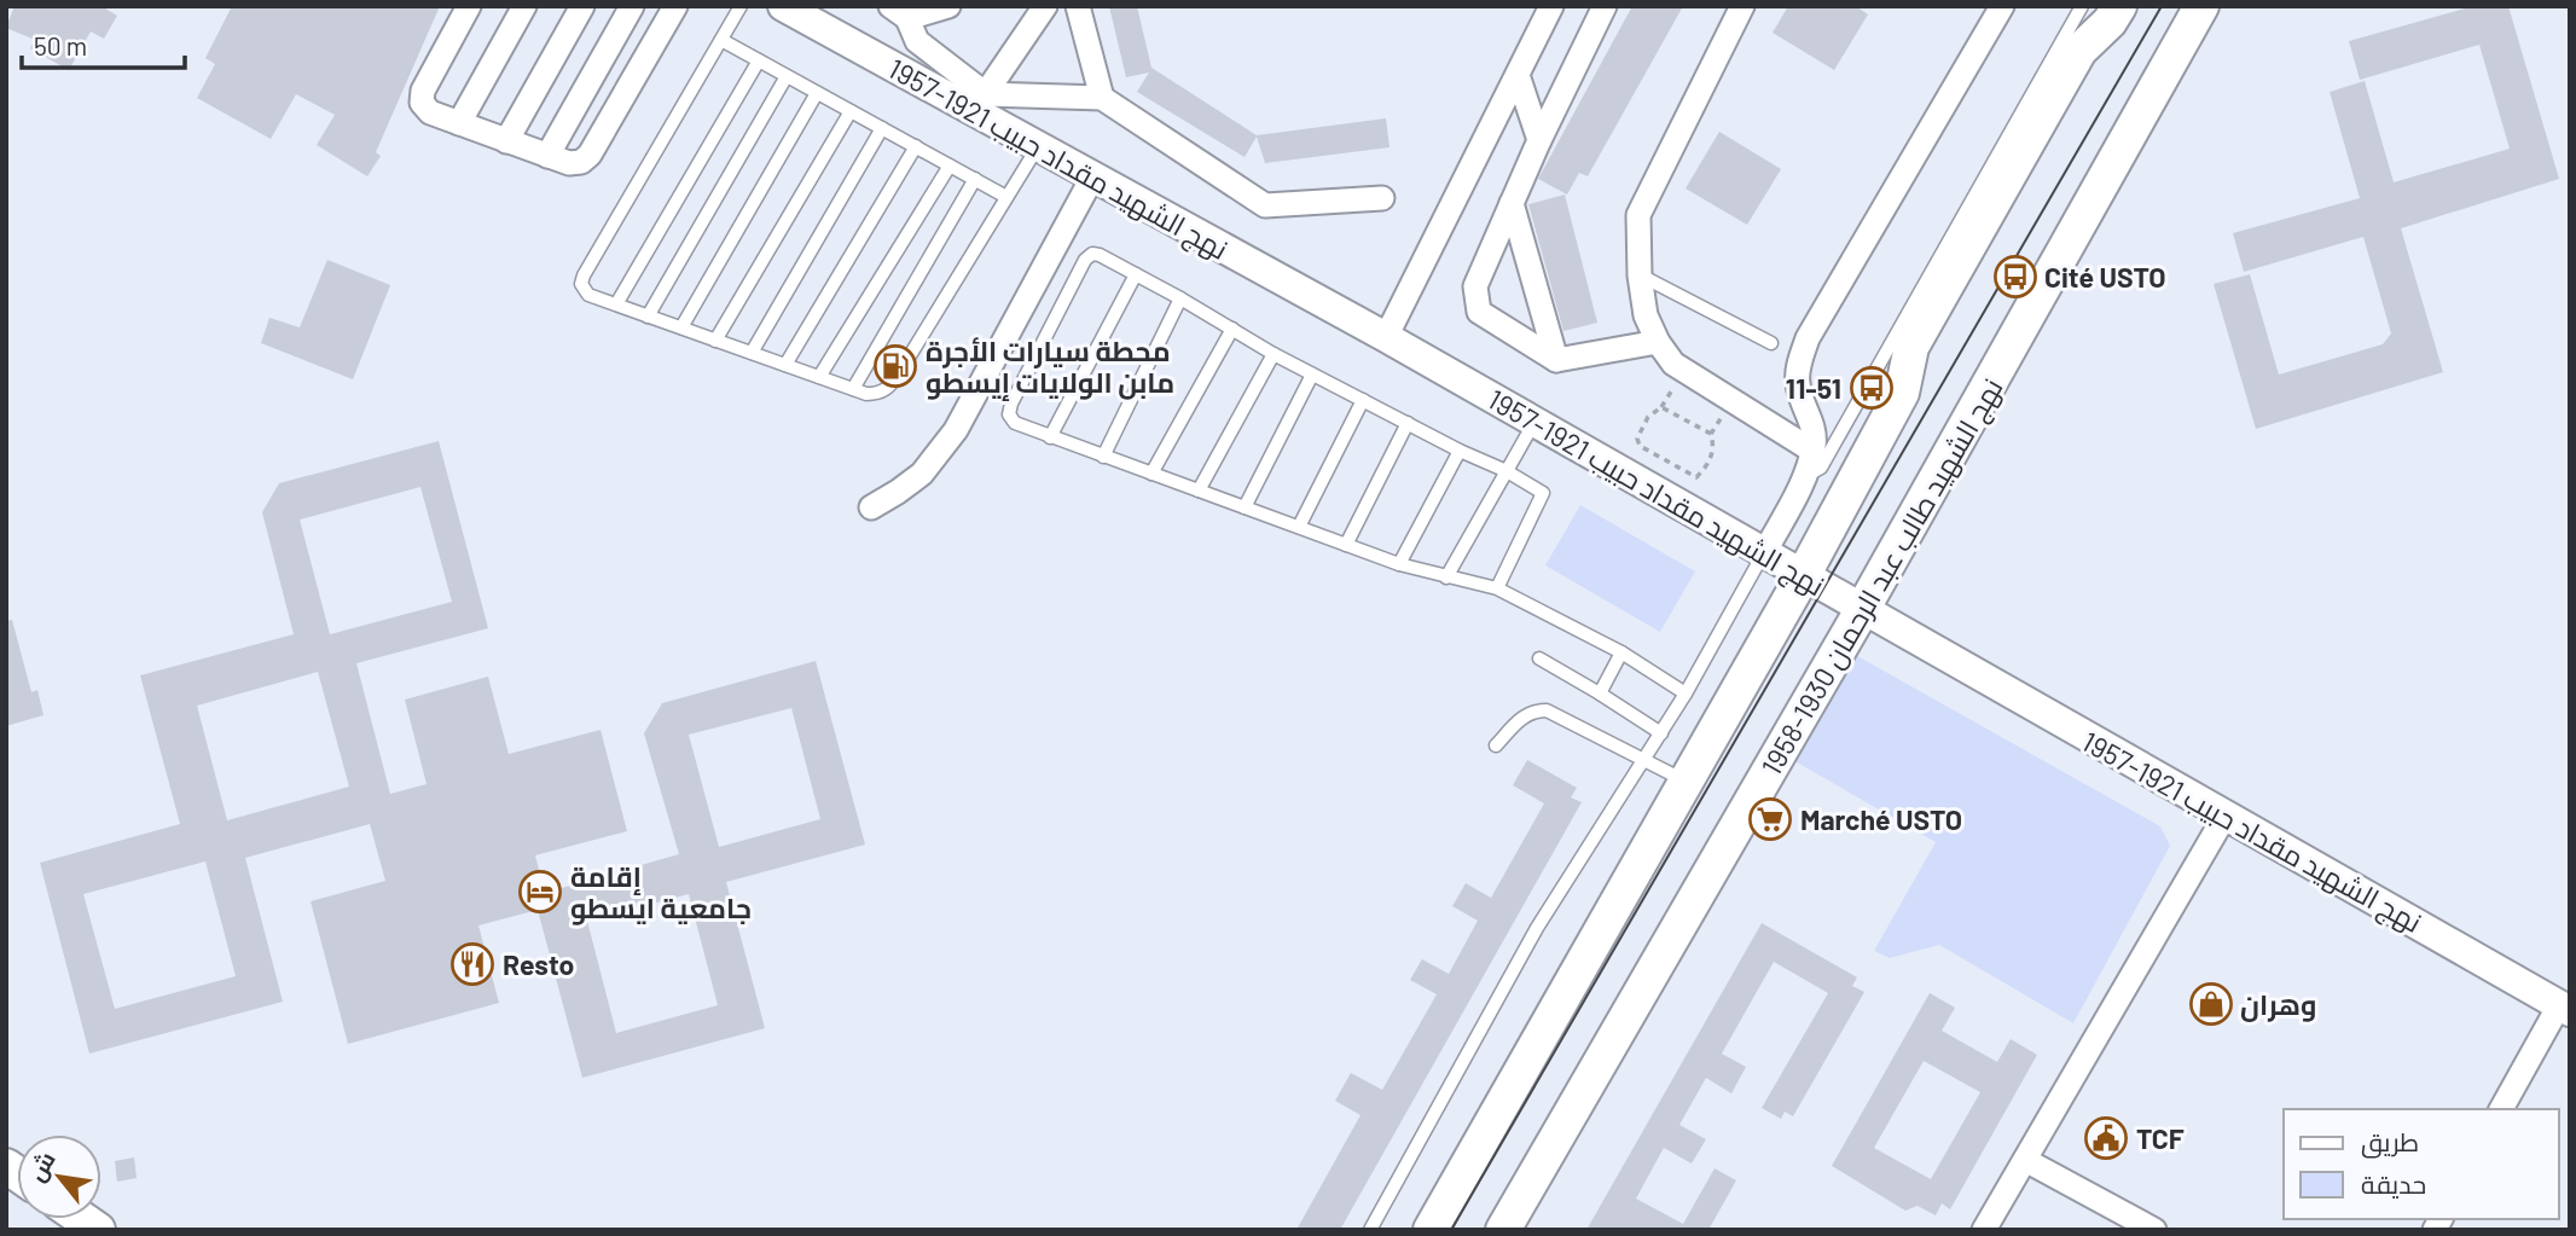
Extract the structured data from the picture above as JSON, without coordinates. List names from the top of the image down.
{
  "streets": {
    "main road": ["نهج الشهيد طالب عبد الرحمان 1930-1958"],
    "street": ["نهج الشهيد مقداد حبيب 1921-1957"]
  },
  "crossings": [
    ["نهج الشهيد مقداد حبيب 1921-1957", "نهج الشهيد طالب عبد الرحمان 1930-1958"]
  ],
  "places": {
    "bus stop": ["Cité USTO", "11-51"],
    "fuel station": ["محطة سيارات الأجرة مابن الولايات إيسطو"],
    "supermarket": ["Marché USTO"],
    "hotel": ["إقامة جامعية ايسطو"],
    "restaurant": ["Resto"],
    "shop": ["وهران"],
    "public building": ["TCF"]
  },
  "legend": ["طريق", "حديقة"],
  "scale_bar": "50 m",
  "north": "top left"
}
